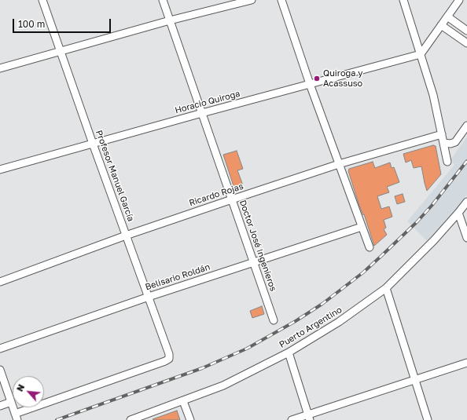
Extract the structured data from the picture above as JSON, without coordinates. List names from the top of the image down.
{
  "streets": {
    "street": [
      "Horacio Quiroga",
      "Profesor Manuel García",
      "Ricardo Rojas",
      "Doctor José Ingenieros",
      "Belisario Roldán",
      "Puerto Argentino"
    ]
  },
  "crossings": [
    ["Horacio Quiroga", "Profesor Manuel García"],
    ["Horacio Quiroga", "Doctor José Ingenieros"],
    ["Profesor Manuel García", "Ricardo Rojas"],
    ["Profesor Manuel García", "Belisario Roldán"],
    ["Ricardo Rojas", "Doctor José Ingenieros"],
    ["Doctor José Ingenieros", "Belisario Roldán"]
  ],
  "places": ["Quiroga y Acassuso"],
  "scale_bar": "100 m",
  "north": "top left"
}
